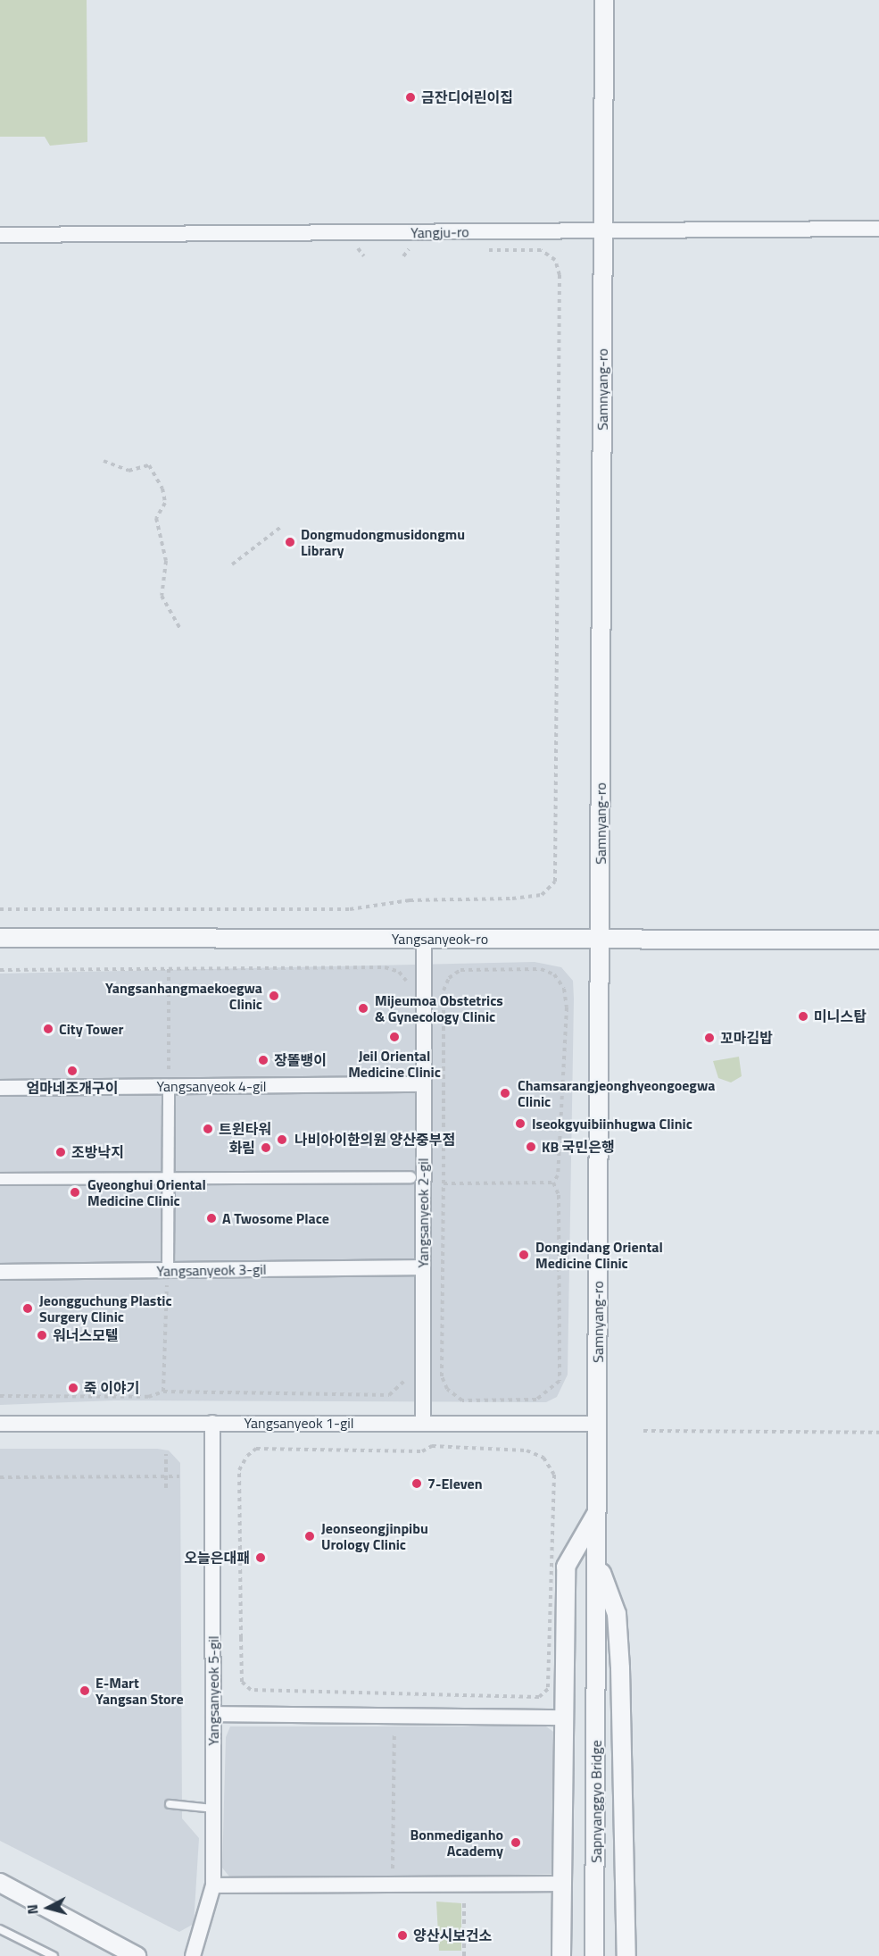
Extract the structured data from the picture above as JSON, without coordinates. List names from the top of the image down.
{
  "streets": {
    "street": [
      "Yangju-ro",
      "Samnyang-ro",
      "Yangsanyeok-ro",
      "Yangsanyeok 4-gil",
      "Yangsanyeok 2-gil",
      "Yangsanyeok 3-gil",
      "Yangsanyeok 1-gil",
      "Yangsanyeok 5-gil",
      "Sapnyanggyo Bridge"
    ]
  },
  "crossings": [
    ["Yangju-ro", "Samnyang-ro"],
    ["Samnyang-ro", "Yangsanyeok-ro"],
    ["Samnyang-ro", "Yangsanyeok 1-gil"],
    ["Samnyang-ro", "Sapnyanggyo Bridge"],
    ["Yangsanyeok-ro", "Yangsanyeok 2-gil"],
    ["Yangsanyeok 4-gil", "Yangsanyeok 2-gil"],
    ["Yangsanyeok 2-gil", "Yangsanyeok 3-gil"],
    ["Yangsanyeok 2-gil", "Yangsanyeok 1-gil"],
    ["Yangsanyeok 1-gil", "Yangsanyeok 5-gil"]
  ],
  "places": [
    "금잔디어린이집",
    "Dongmudongmusidongmu Library",
    "Yangsanhangmaekoegwa Clinic",
    "Mijeumoa Obstetrics & Gynecology Clinic",
    "미니스탑",
    "City Tower",
    "Jeil Oriental Medicine Clinic",
    "꼬마김밥",
    "장똘뱅이",
    "엄마네조개구이",
    "Chamsarangjeonghyeongoegwa Clinic",
    "Iseokgyuibiinhugwa Clinic",
    "트윈타워",
    "나비아이한의원 양산중부점",
    "KB 국민은행",
    "화림",
    "조방낙지",
    "Gyeonghui Oriental Medicine Clinic",
    "A Twosome Place",
    "Dongindang Oriental Medicine Clinic",
    "Jeongguchung Plastic Surgery Clinic",
    "워너스모텔",
    "죽 이야기",
    "7-Eleven",
    "Jeonseongjinpibu Urology Clinic",
    "오늘은대패",
    "E-Mart Yangsan Store",
    "Bonmediganho Academy",
    "양산시보건소"
  ],
  "north": "left"
}
